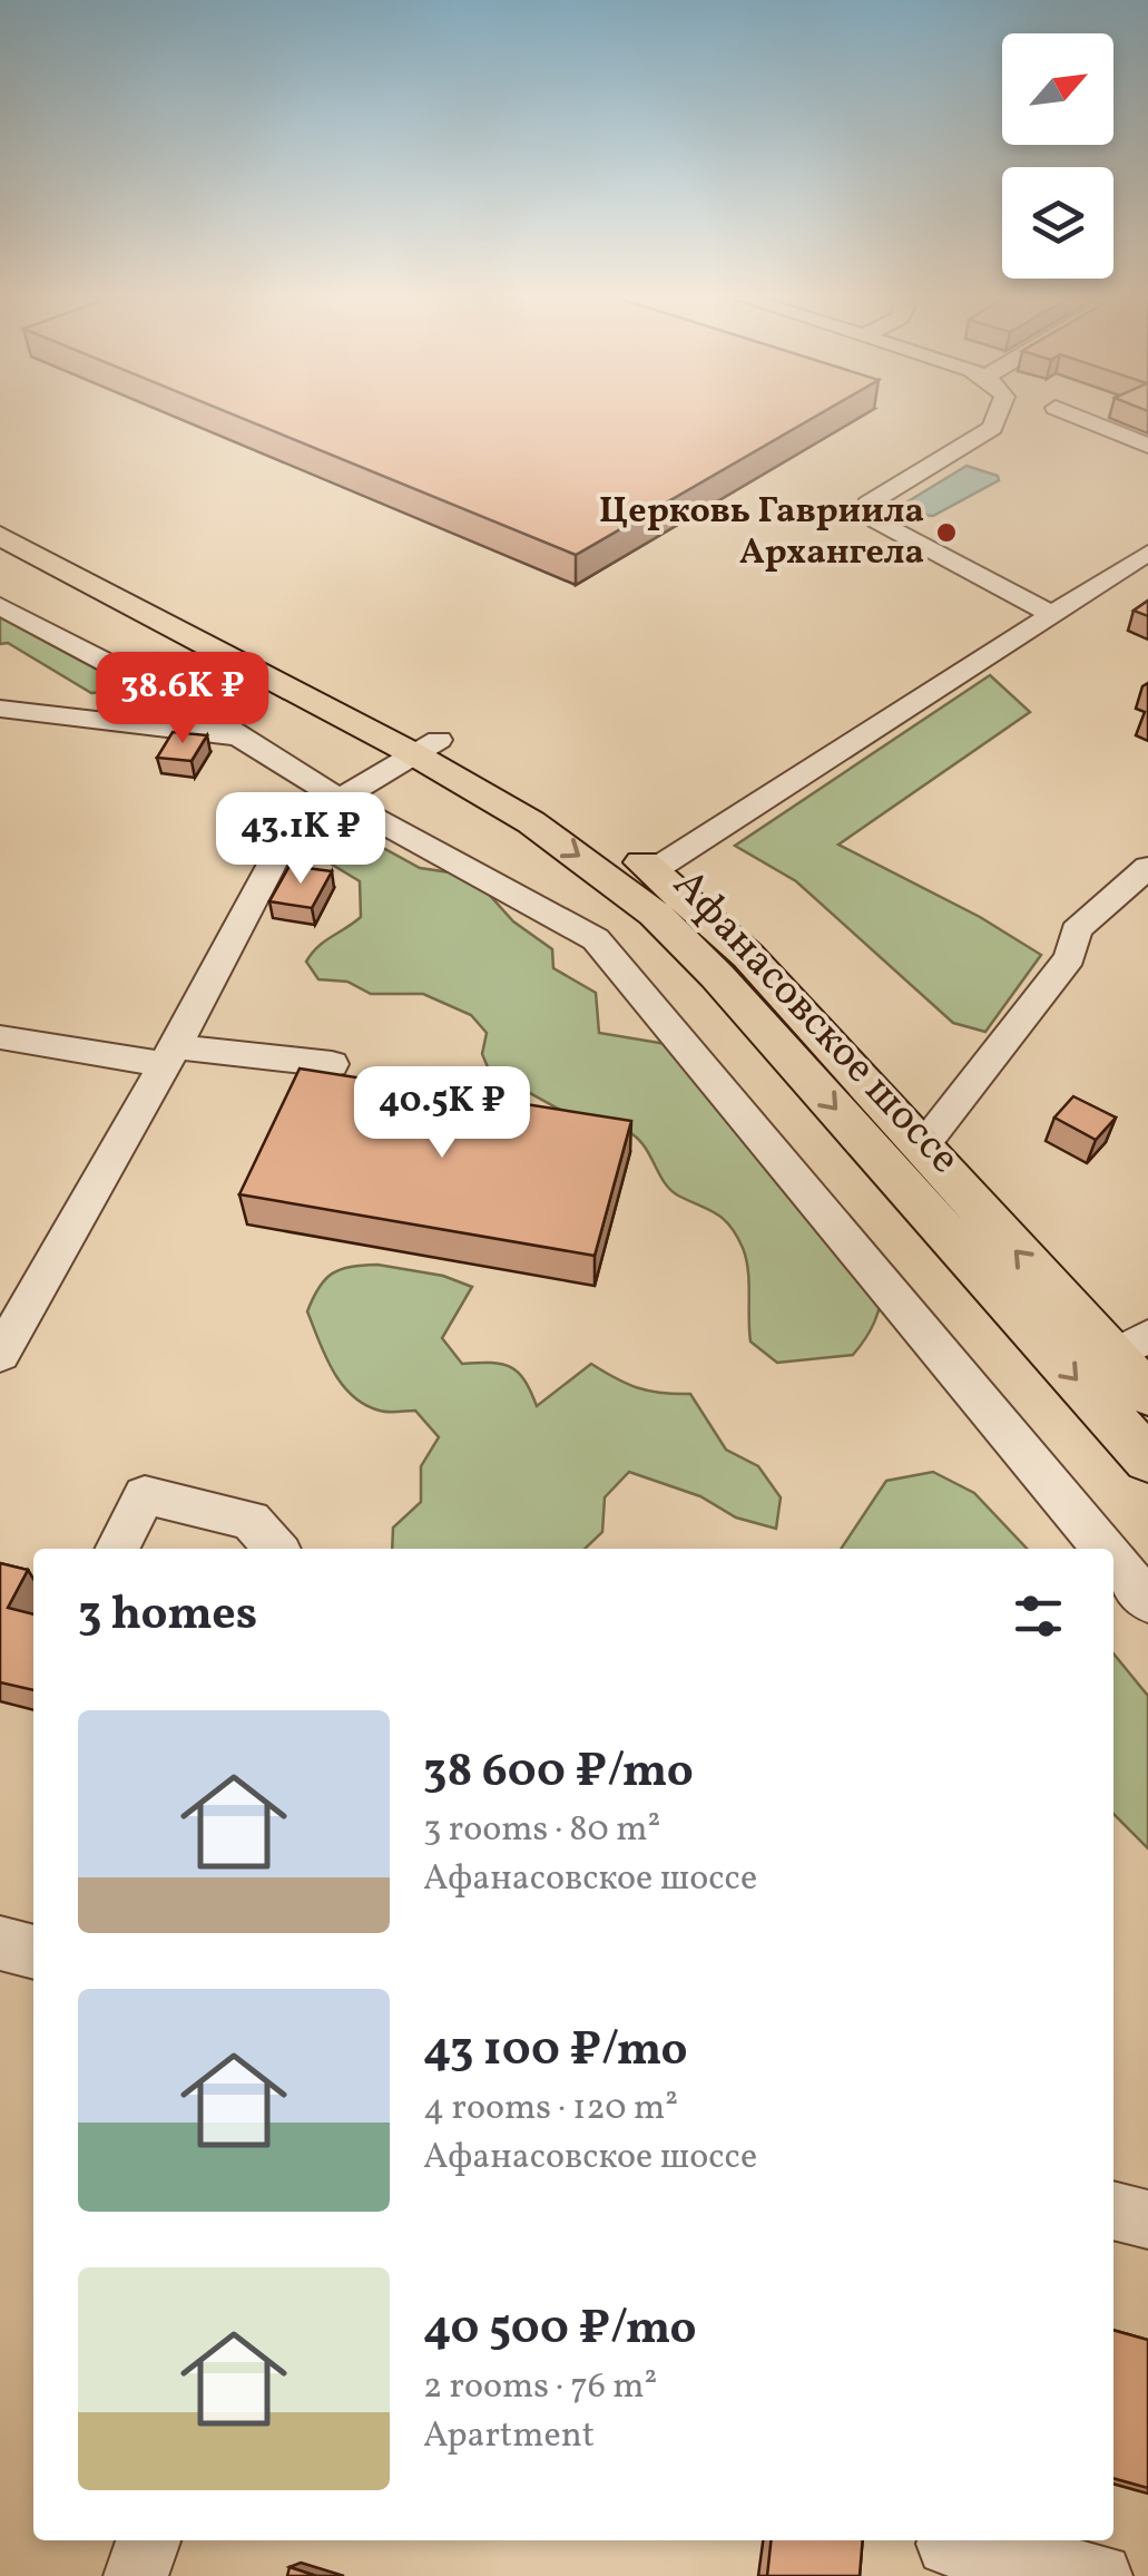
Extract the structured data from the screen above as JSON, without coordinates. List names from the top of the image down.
{
  "streets": {
    "main road": ["Афанасовское шоссе"]
  },
  "places": ["Церковь Гавриила Архангела"],
  "north": "top right",
  "page": {
    "price": ["38.6K ₽", "43.1K ₽", "40.5K ₽"],
    "heading": "3 homes",
    "list": [
      {
        "name": "38 600 ₽/mo",
        "note": "3 rooms · 80 m² · Афанасовское шоссе"
      },
      {
        "name": "43 100 ₽/mo",
        "note": "4 rooms · 120 m² · Афанасовское шоссе"
      },
      {
        "name": "40 500 ₽/mo",
        "note": "2 rooms · 76 m² · Apartment"
      }
    ]
  }
}
